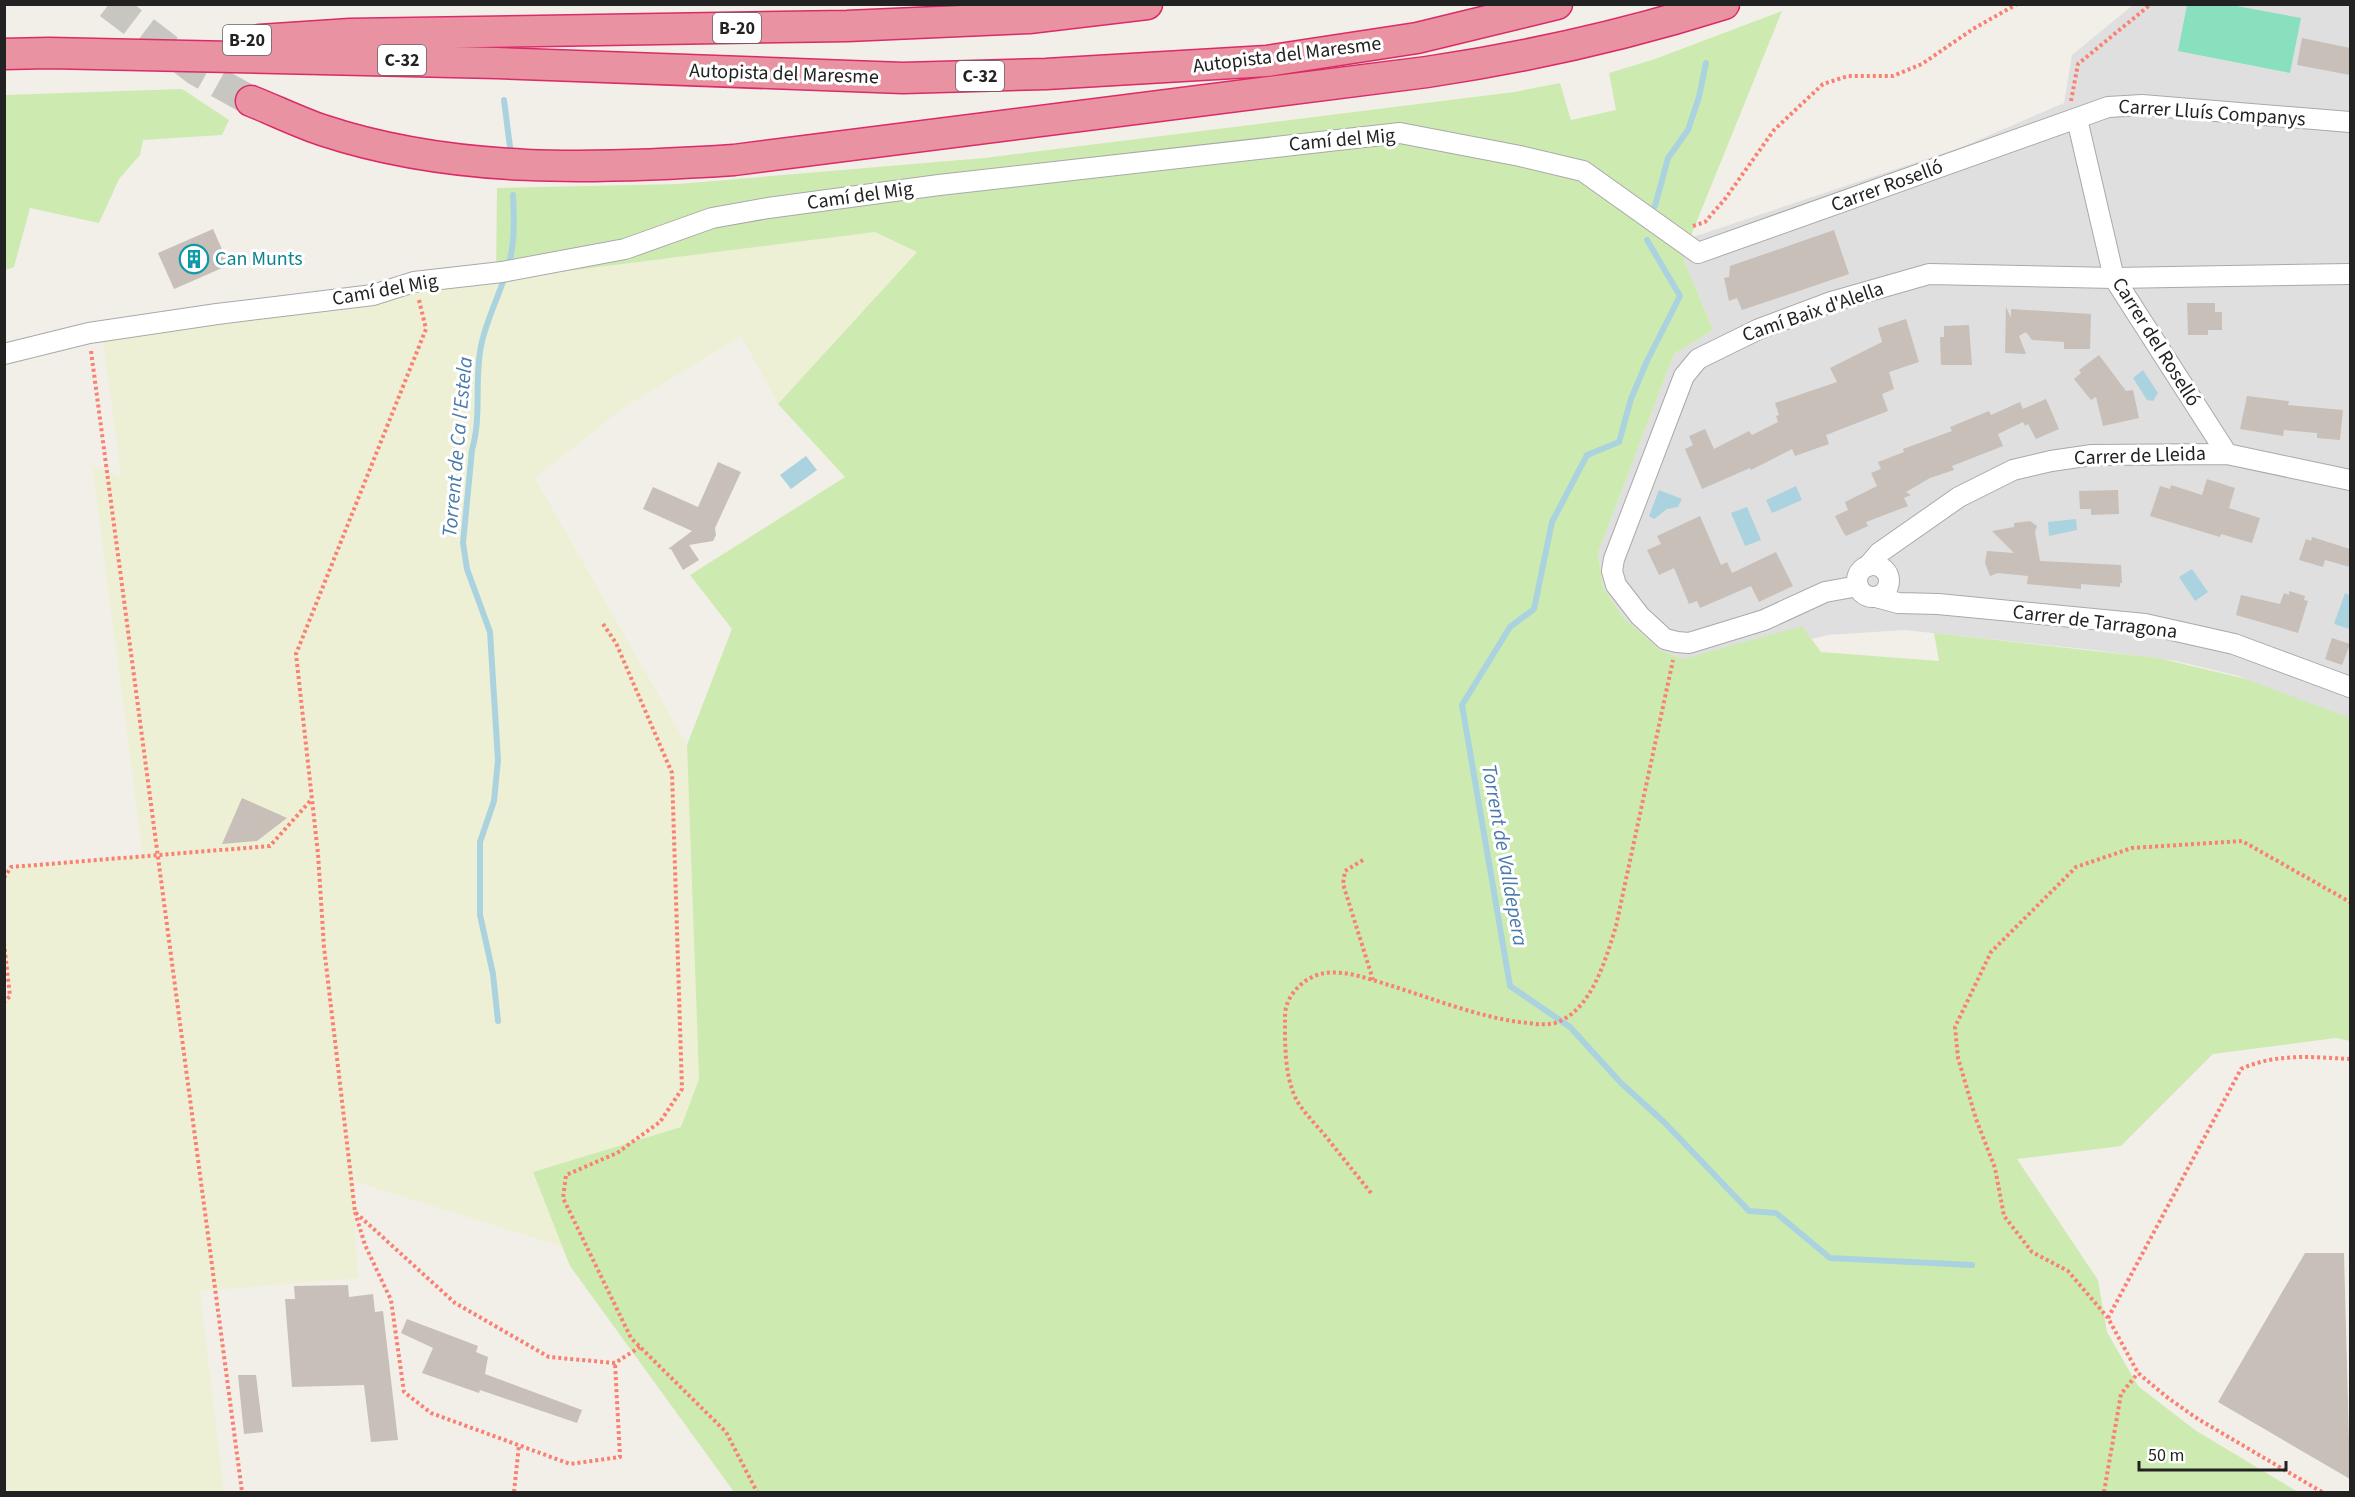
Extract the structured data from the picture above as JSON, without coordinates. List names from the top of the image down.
{
  "streets": {
    "highway": ["B-20", "Autopista del Maresme", "C-32"],
    "street": [
      "Carrer Lluís Companys",
      "Camí del Mig",
      "Carrer Roselló",
      "Camí Baix d'Alella",
      "Carrer del Roselló",
      "Carrer de Lleida",
      "Carrer de Tarragona"
    ]
  },
  "crossings": [
    ["B-20", "Autopista del Maresme"],
    ["Carrer Lluís Companys", "Carrer Roselló"],
    ["Carrer Lluís Companys", "Carrer del Roselló"],
    ["Camí del Mig", "Carrer Roselló"],
    ["Carrer Roselló", "Carrer del Roselló"],
    ["Camí Baix d'Alella", "Carrer del Roselló"],
    ["Carrer del Roselló", "Carrer de Lleida"],
    ["Carrer de Lleida", "Carrer de Tarragona"]
  ],
  "water": ["Torrent de Ca l'Estela", "Torrent de Valldepera"],
  "places": {
    "building": ["Can Munts"]
  },
  "scale_bar": "50 m"
}
